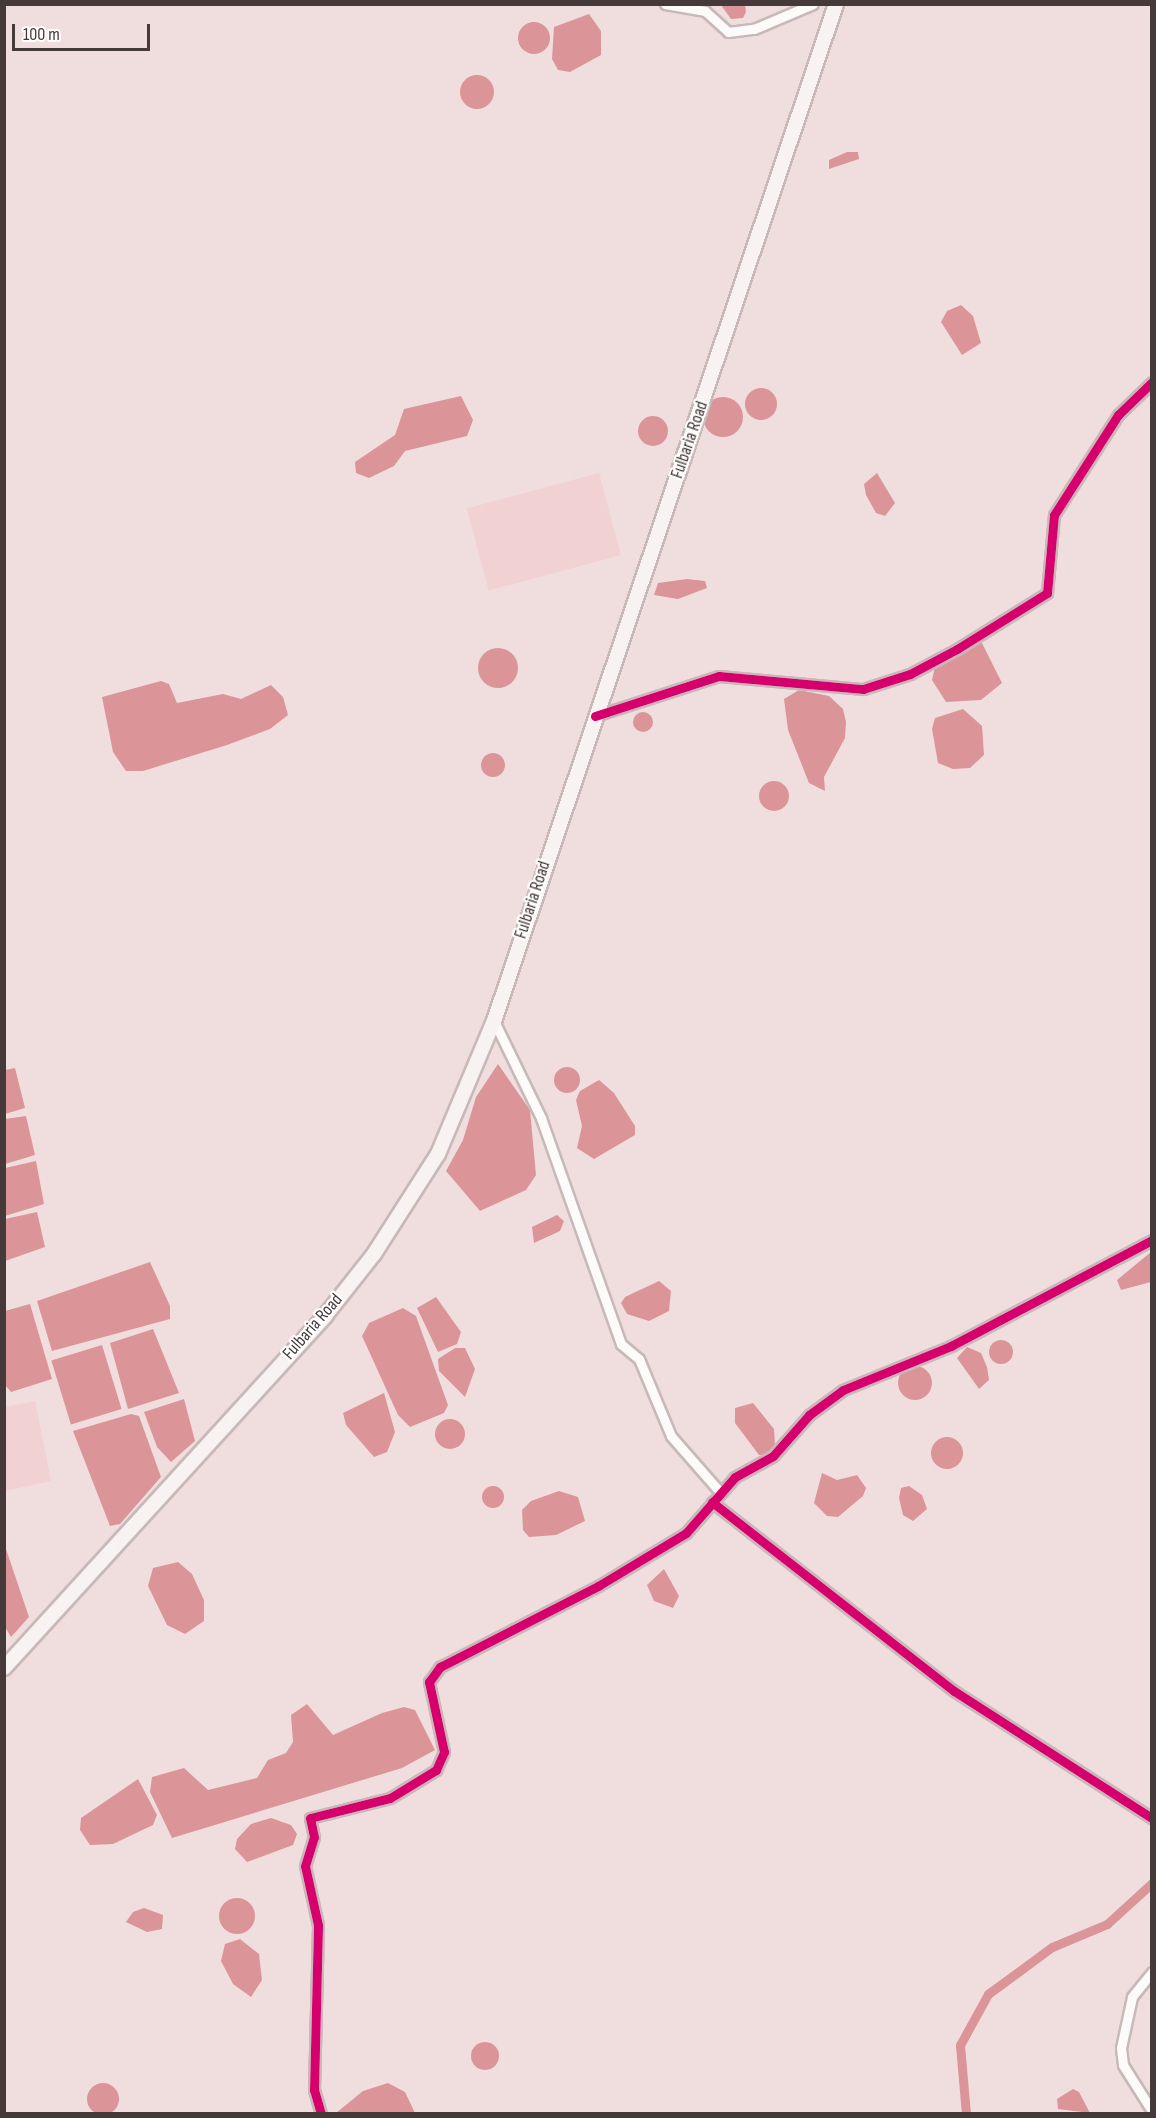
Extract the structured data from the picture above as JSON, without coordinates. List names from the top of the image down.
{
  "streets": {
    "main road": ["Fulbaria Road"]
  },
  "scale_bar": "100 m"
}
